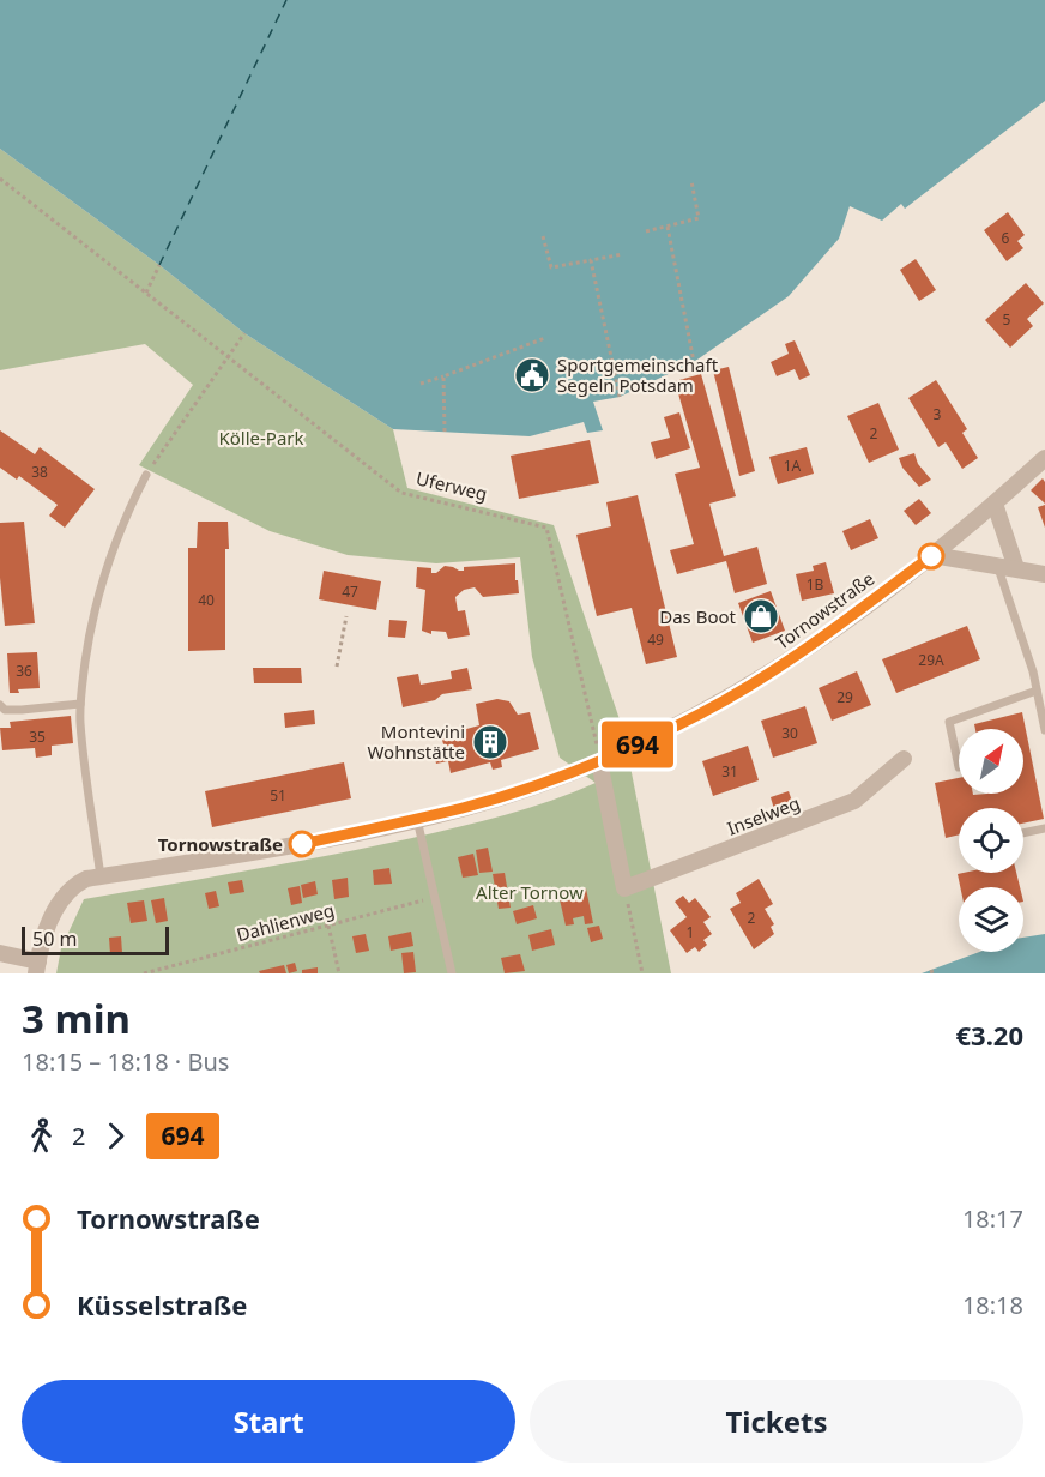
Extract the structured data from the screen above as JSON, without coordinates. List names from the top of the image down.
{
  "streets": {
    "street": ["Tornowstraße", "Inselweg"],
    "path": ["Uferweg", "Dahlienweg"]
  },
  "crossings": [
    ["Uferweg", "Tornowstraße"]
  ],
  "parks": ["Kölle-Park", "Alter Tornow"],
  "places": {
    "public building": ["Sportgemeinschaft Segeln Potsdam"],
    "shop": ["Das Boot"],
    "building": ["Montevini Wohnstätte"],
    "other": ["Tornowstraße"]
  },
  "lines": ["bus line 694"],
  "house_numbers": [
    "6",
    "5",
    "3",
    "2",
    "1A",
    "38",
    "1B",
    "47",
    "40",
    "49",
    "29A",
    "36",
    "29",
    "30",
    "35",
    "31",
    "51",
    "2",
    "1"
  ],
  "scale_bar": "50 m",
  "north": "top right",
  "page": {
    "on_map": "694",
    "scale": "50 m",
    "heading": ["3 min", "18:15 – 18:18 · Bus", "€3.20"],
    "legs": ["2", "694"],
    "list": [
      {
        "name": "Tornowstraße",
        "value": "18:17"
      },
      {
        "name": "Küsselstraße",
        "value": "18:18"
      }
    ],
    "buttons": ["Start", "Tickets"]
  }
}
